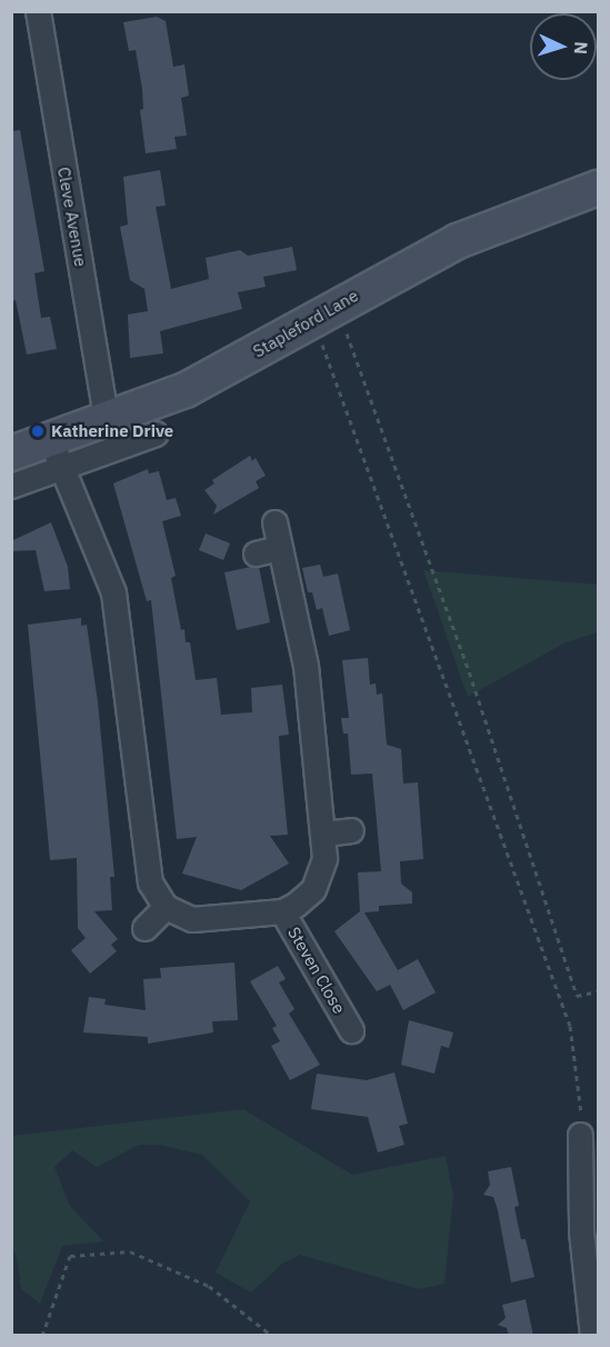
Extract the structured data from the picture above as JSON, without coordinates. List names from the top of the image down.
{
  "streets": {
    "main road": ["Stapleford Lane"],
    "street": ["Cleve Avenue", "Steven Close"]
  },
  "crossings": [
    ["Cleve Avenue", "Stapleford Lane"]
  ],
  "places": ["Katherine Drive"],
  "north": "right"
}
